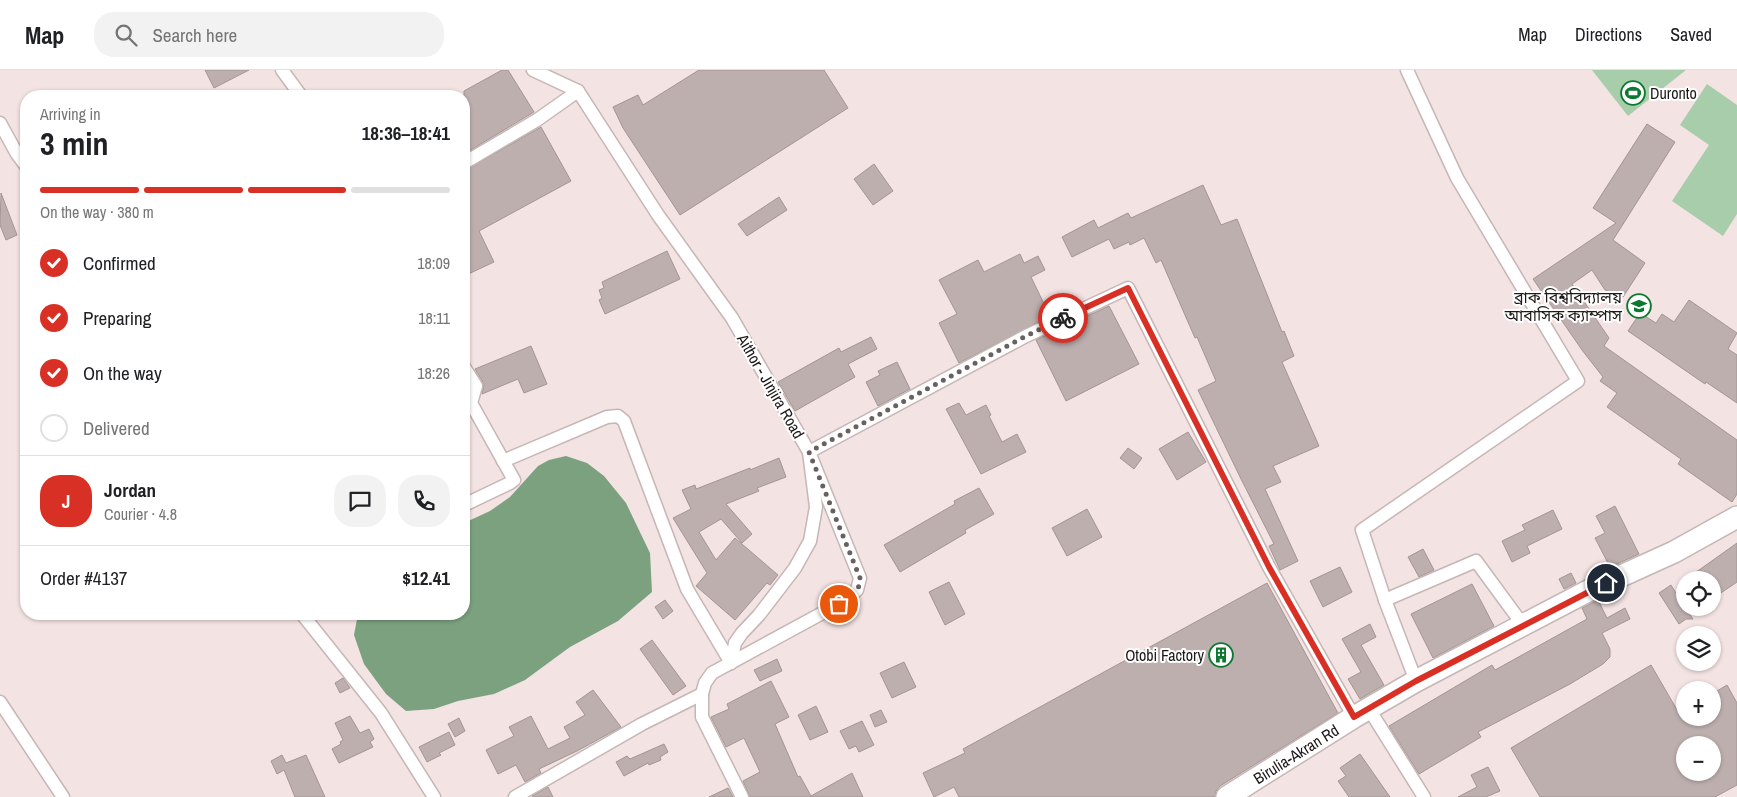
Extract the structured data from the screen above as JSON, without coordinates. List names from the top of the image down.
{
  "streets": {
    "highway": ["Birulia-Akran Rd"],
    "street": ["Aithor - Jinjira Road"]
  },
  "places": {
    "sports": ["Duronto"],
    "school or university": ["ব্রাক বিশ্ববিদ্যালয় আবাসিক ক্যাম্পাস"],
    "building": ["Otobi Factory"]
  },
  "page": {
    "header": "Map",
    "search": "Search here",
    "nav": ["Map", "Directions", "Saved"],
    "heading": ["3 min", "Arriving in", "18:36–18:41"],
    "panel": [
      "Jordan",
      "Courier · 4.8",
      "Order #4137",
      "$12.41"
    ],
    "bar": "On the way · 380 m",
    "list": [
      ["Confirmed", "18:09"],
      ["Preparing", "18:11"],
      ["On the way", "18:26"],
      "Delivered"
    ],
    "round": "J",
    "map_buttons": ["+", "−"]
  }
}
